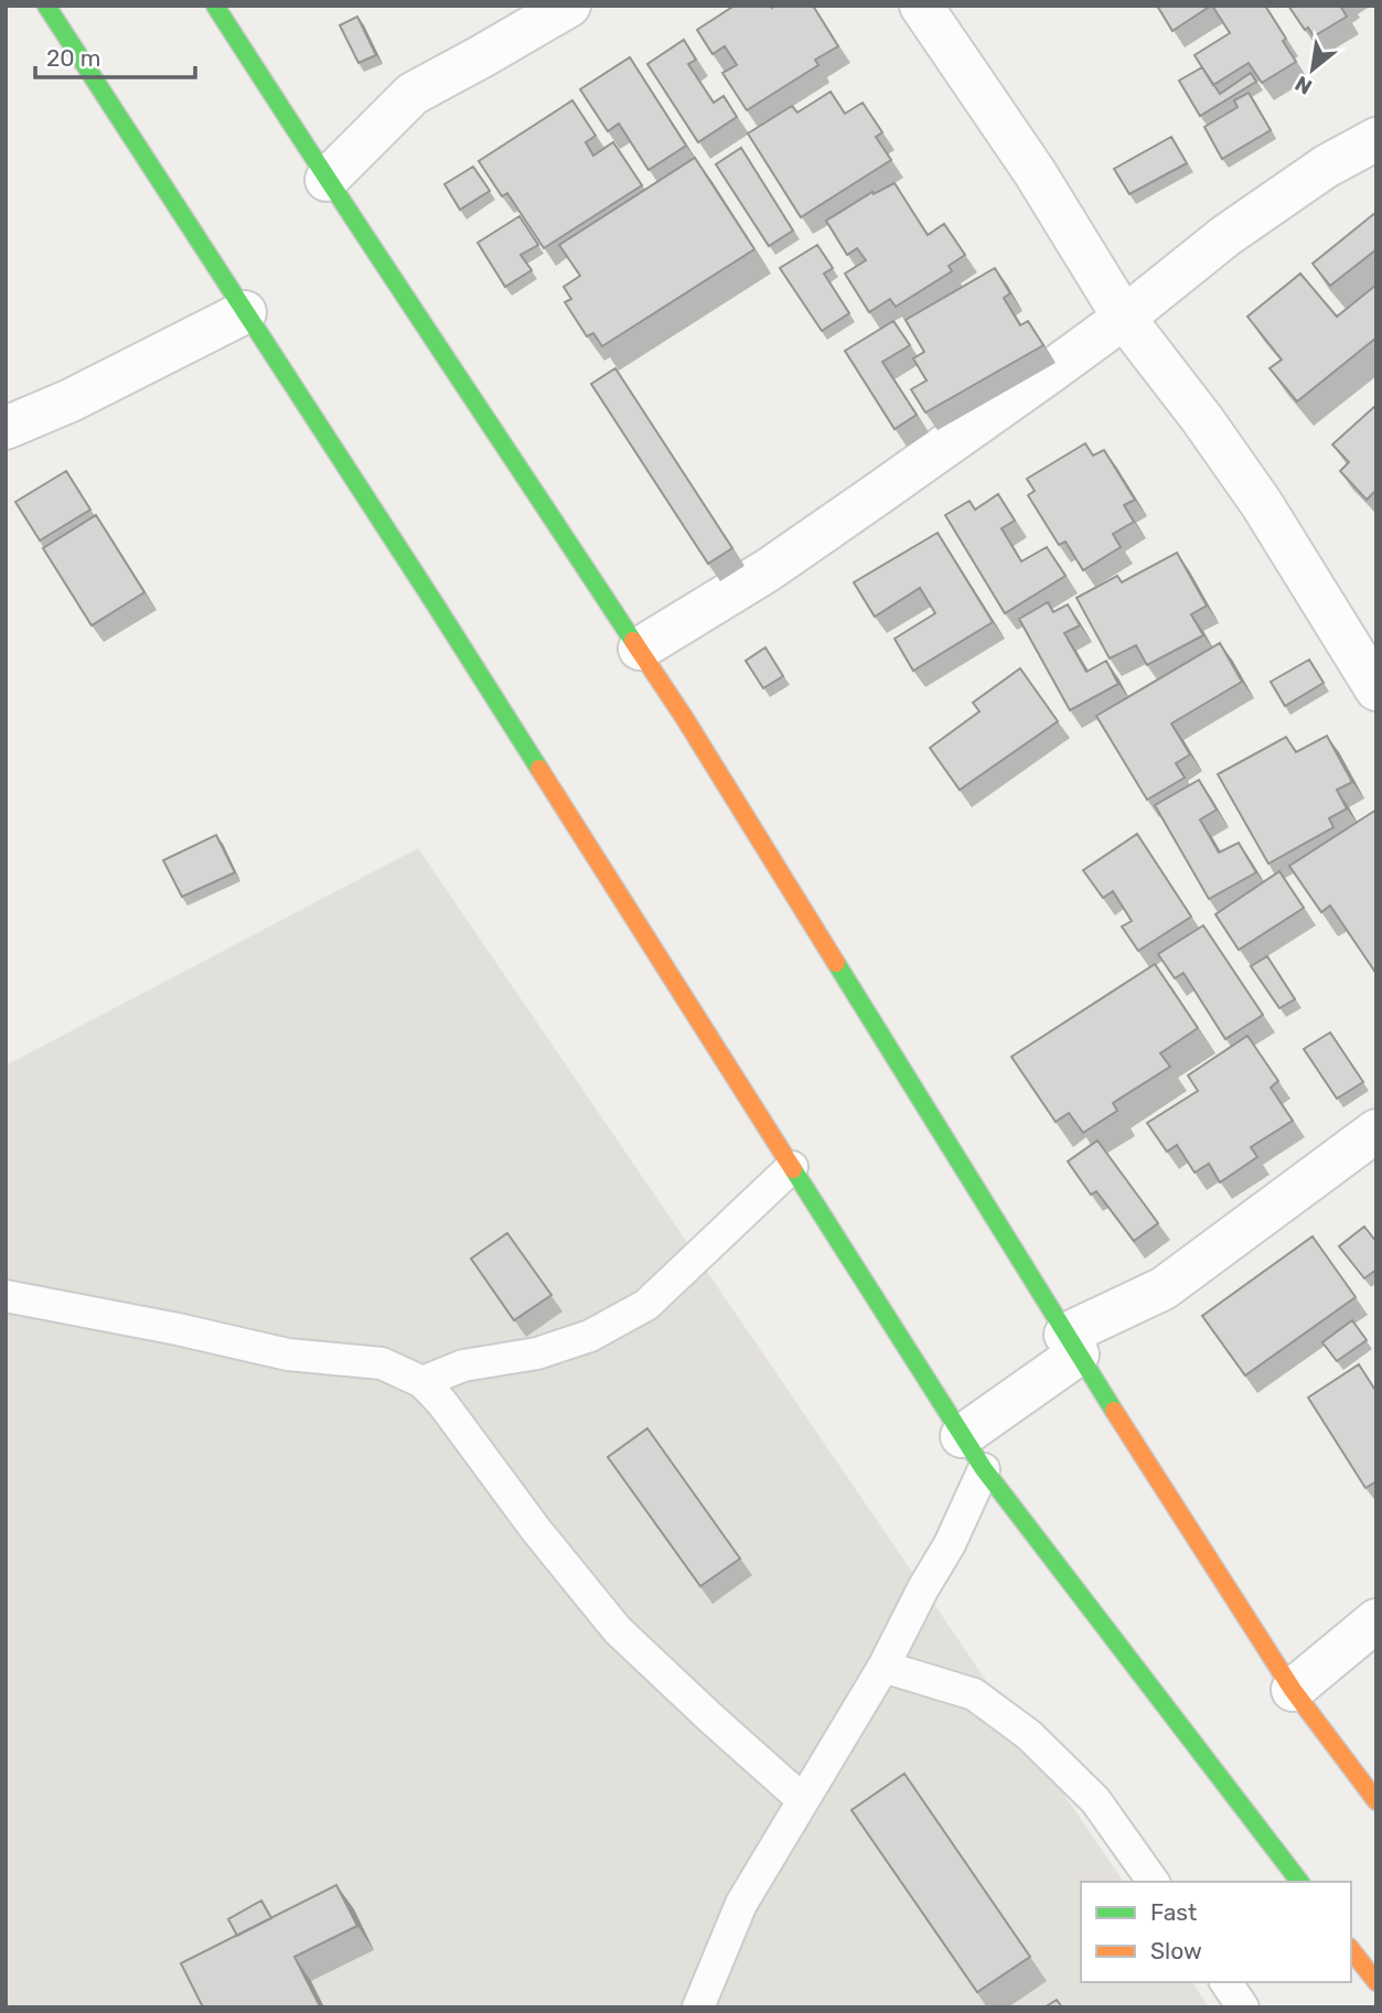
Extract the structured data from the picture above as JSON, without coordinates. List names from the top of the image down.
{
  "legend": ["Fast", "Slow"],
  "scale_bar": "20 m",
  "north": "bottom left"
}
